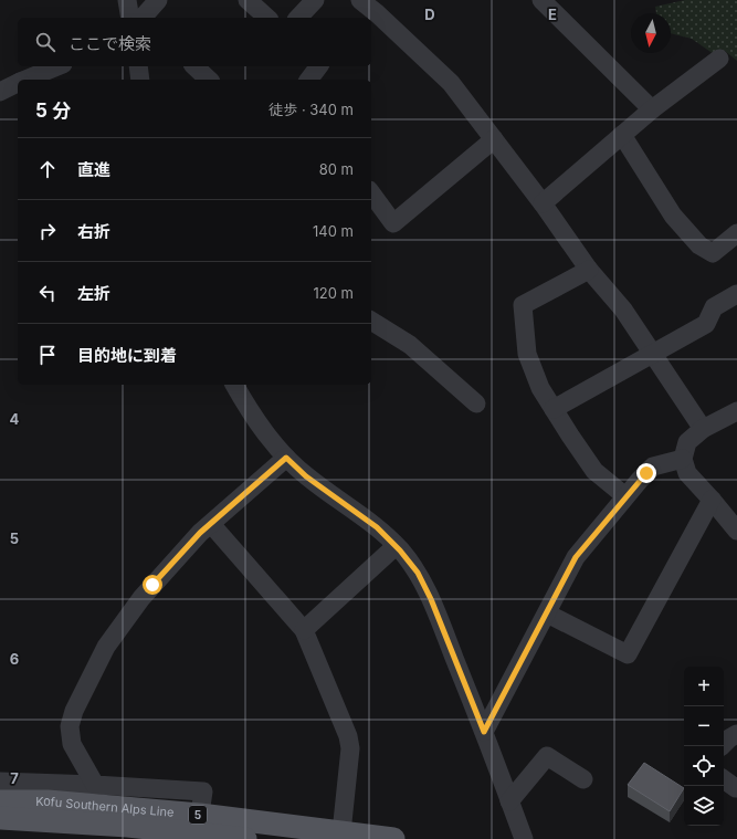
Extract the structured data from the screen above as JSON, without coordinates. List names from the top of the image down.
{
  "streets": {
    "main road": ["Kofu Southern Alps Line", "5"]
  },
  "north": "bottom",
  "page": {
    "search": "ここで検索",
    "heading": ["5 分", "徒歩 · 340 m"],
    "list": [
      ["直進", "80 m"],
      ["右折", "140 m"],
      ["左折", "120 m"],
      "目的地に到着"
    ],
    "map_buttons": ["+", "−"]
  },
  "grid": {
    "columns": ["D", "E"],
    "rows": [
      "4",
      "5",
      "6",
      "7"
    ]
  }
}
